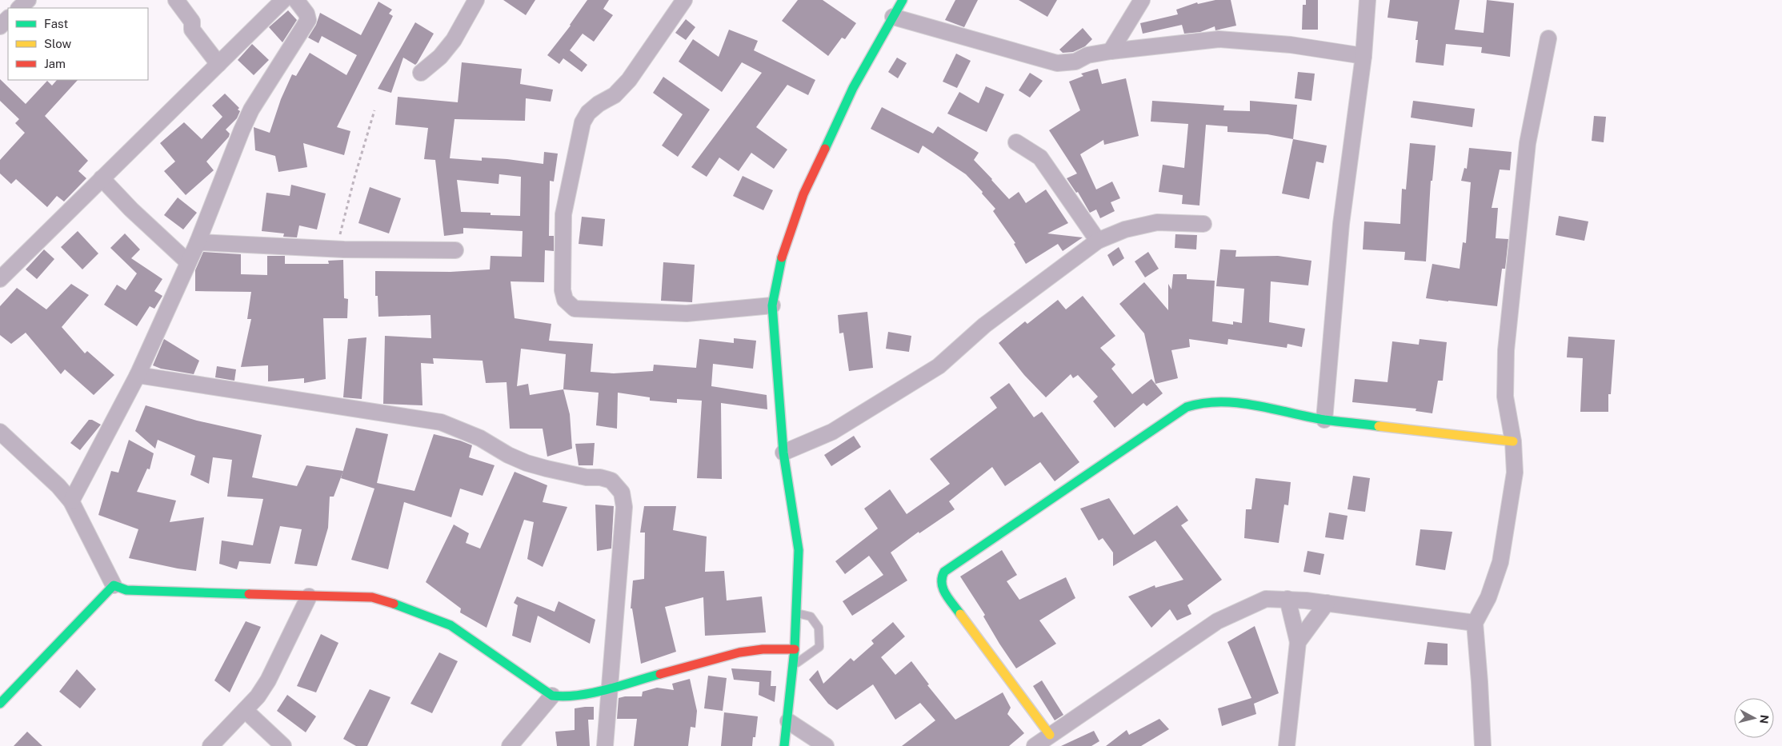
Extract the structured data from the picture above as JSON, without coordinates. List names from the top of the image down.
{
  "legend": ["Fast", "Slow", "Jam"],
  "north": "right"
}
